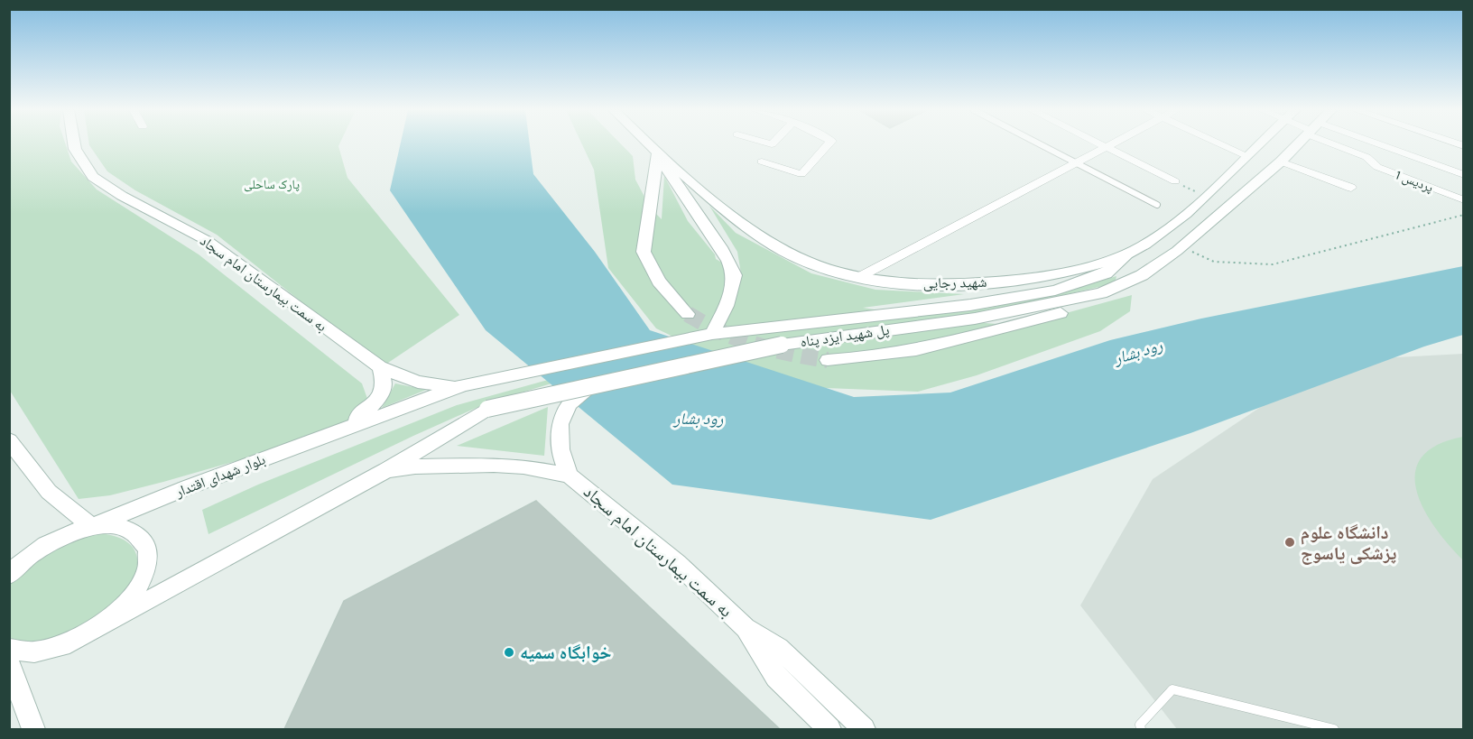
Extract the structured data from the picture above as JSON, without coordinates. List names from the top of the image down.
{
  "streets": {
    "street": [
      "پردیس 1",
      "شهید رجایی",
      "به سمت بیمارستان امام سجاد",
      "پل شهید ایزد پناه",
      "بلوار شهدای اقتدار"
    ]
  },
  "crossings": [
    ["شهید رجایی", "پل شهید ایزد پناه"],
    ["به سمت بیمارستان امام سجاد", "پل شهید ایزد پناه"],
    ["به سمت بیمارستان امام سجاد", "بلوار شهدای اقتدار"],
    ["پل شهید ایزد پناه", "بلوار شهدای اقتدار"]
  ],
  "water": ["رود بشار"],
  "parks": ["پارک ساحلی"],
  "places": ["دانشگاه علوم پزشکی یاسوج", "خوابگاه سمیه"]
}
